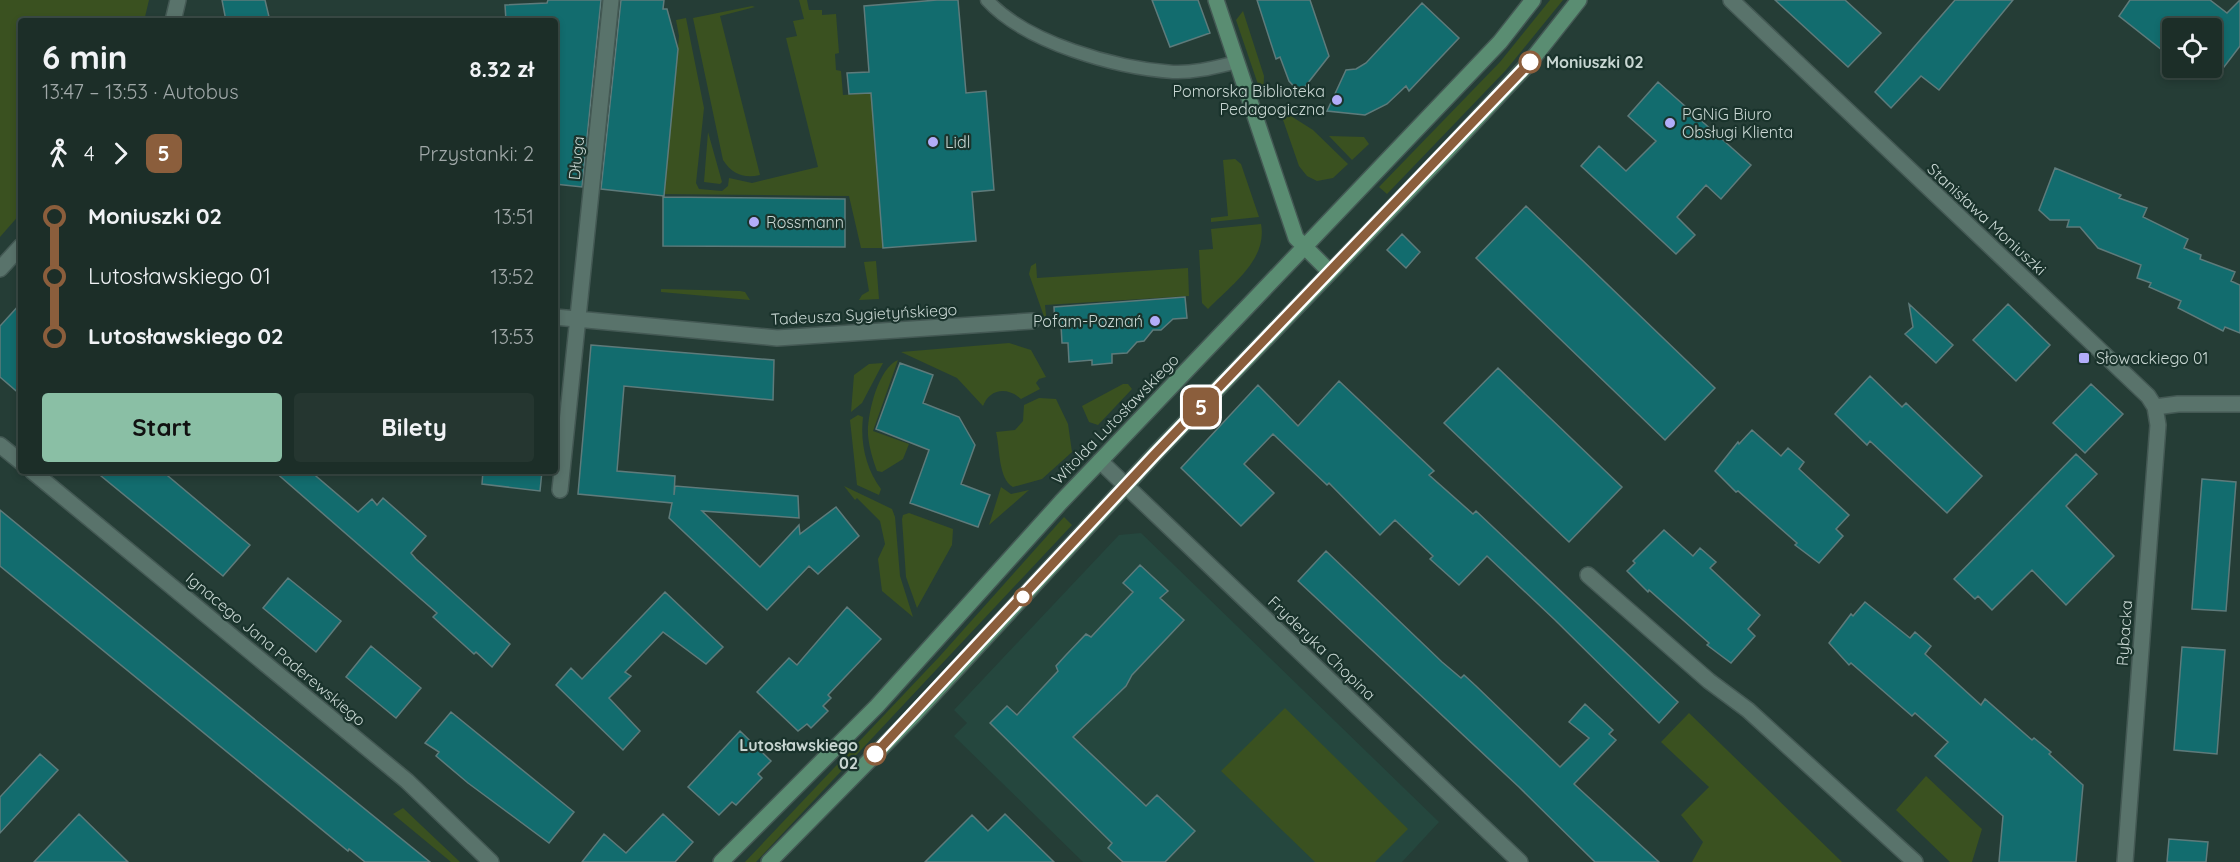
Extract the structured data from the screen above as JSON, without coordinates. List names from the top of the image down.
{
  "streets": {
    "main road": ["Witolda Lutosławskiego"],
    "street": [
      "Długa",
      "Stanisława Moniuszki",
      "Tadeusza Sygietyńskiego",
      "Rybacka",
      "Fryderyka Chopina",
      "Ignacego Jana Paderewskiego"
    ]
  },
  "crossings": [
    ["Długa", "Tadeusza Sygietyńskiego"],
    ["Stanisława Moniuszki", "Rybacka"],
    ["Witolda Lutosławskiego", "Fryderyka Chopina"]
  ],
  "places": {
    "other": [
      "Moniuszki 02",
      "Pomorska Biblioteka Pedagogiczna",
      "PGNiG Biuro Obsługi Klienta",
      "Lidl",
      "Rossmann",
      "Pofam-Poznań",
      "Lutosławskiego 02"
    ],
    "transit": ["Słowackiego 01"]
  },
  "lines": ["bus line 5"],
  "page": {
    "on_map": "5",
    "heading": ["6 min", "13:47 – 13:53 · Autobus", "8.32 zł"],
    "legs": ["4", "5", "Przystanki: 2"],
    "list": [
      {
        "name": "Moniuszki 02",
        "value": "13:51"
      },
      {
        "name": "Lutosławskiego 01",
        "value": "13:52"
      },
      {
        "name": "Lutosławskiego 02",
        "value": "13:53"
      }
    ],
    "buttons": ["Start", "Bilety"]
  }
}
